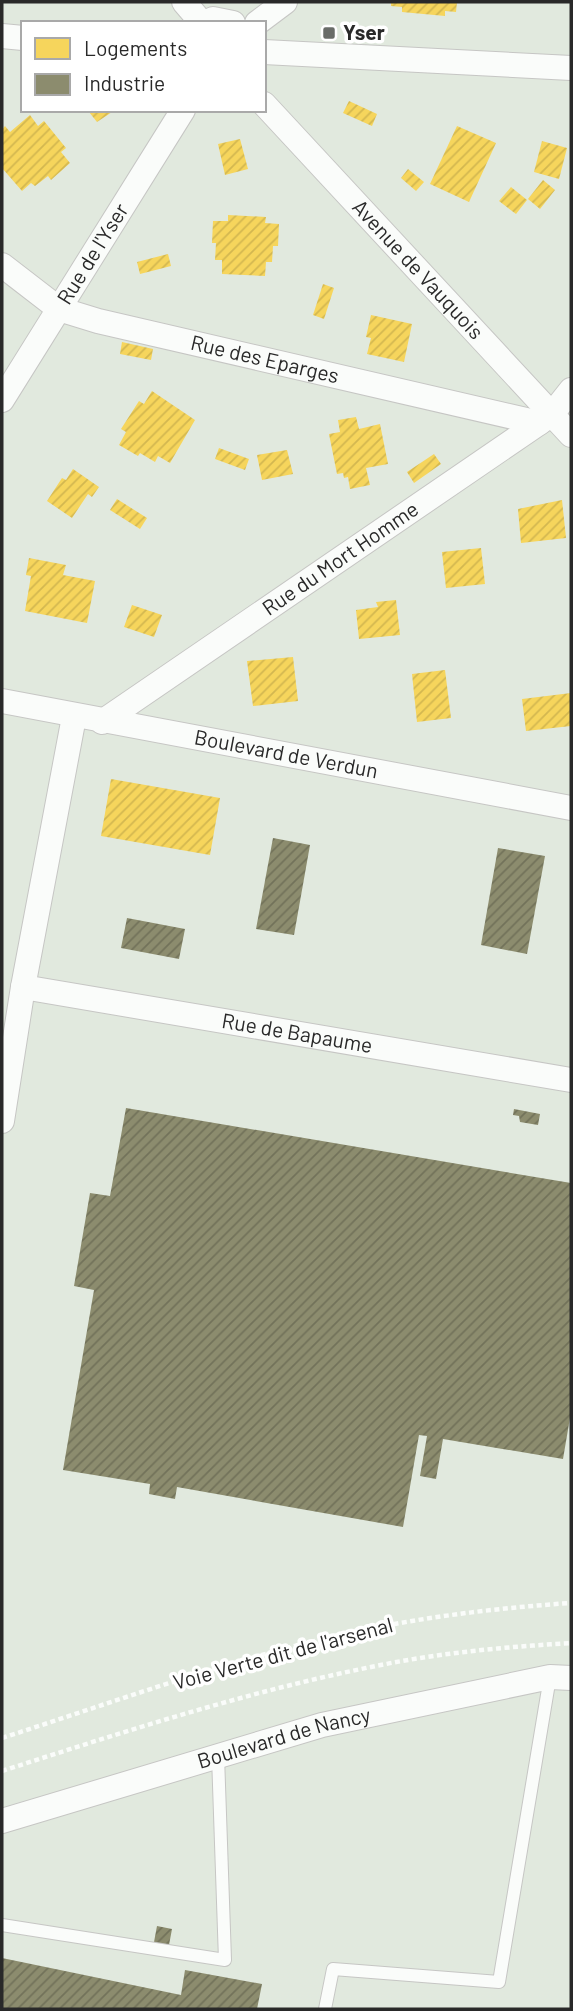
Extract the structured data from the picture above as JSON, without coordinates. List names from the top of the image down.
{
  "streets": {
    "street": [
      "Rue de l'Yser",
      "Avenue de Vauquois",
      "Rue des Eparges",
      "Rue du Mort Homme",
      "Boulevard de Verdun",
      "Rue de Bapaume",
      "Boulevard de Nancy"
    ],
    "path": ["Voie Verte dit de l'arsenal"]
  },
  "crossings": [
    ["Rue de l'Yser", "Rue des Eparges"],
    ["Avenue de Vauquois", "Rue des Eparges"],
    ["Avenue de Vauquois", "Rue du Mort Homme"],
    ["Rue des Eparges", "Rue du Mort Homme"],
    ["Rue du Mort Homme", "Boulevard de Verdun"]
  ],
  "places": {
    "transit": ["Yser"]
  },
  "legend": ["Logements", "Industrie"]
}
